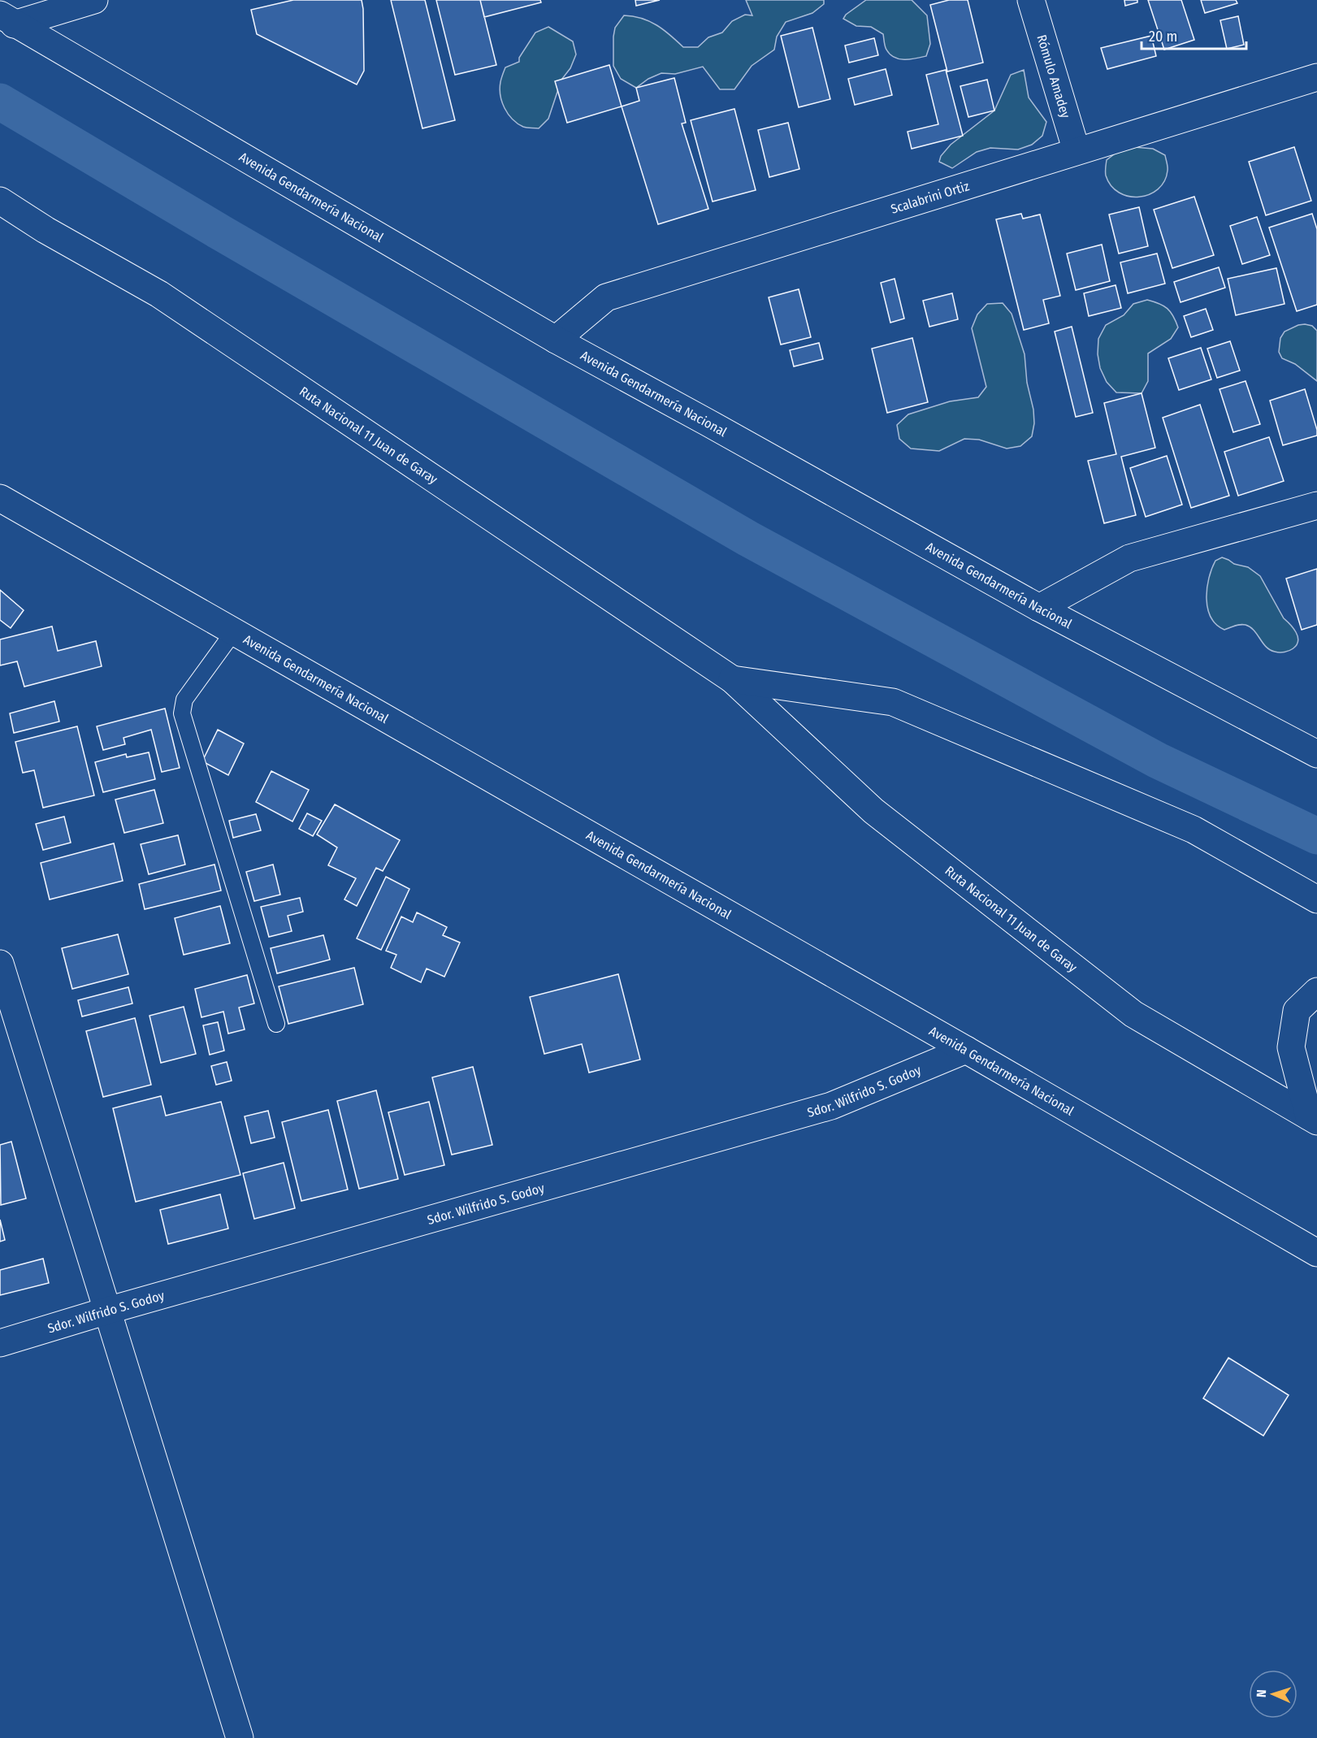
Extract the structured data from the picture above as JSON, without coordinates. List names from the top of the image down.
{
  "streets": {
    "main road": [
      "Rómulo Amadey",
      "Avenida Gendarmería Nacional",
      "Scalabrini Ortiz",
      "Ruta Nacional 11 Juan de Garay",
      "Sdor. Wilfrido S. Godoy"
    ]
  },
  "crossings": [
    ["Rómulo Amadey", "Scalabrini Ortiz"],
    ["Avenida Gendarmería Nacional", "Scalabrini Ortiz"],
    ["Avenida Gendarmería Nacional", "Sdor. Wilfrido S. Godoy"]
  ],
  "scale_bar": "20 m",
  "north": "left"
}
